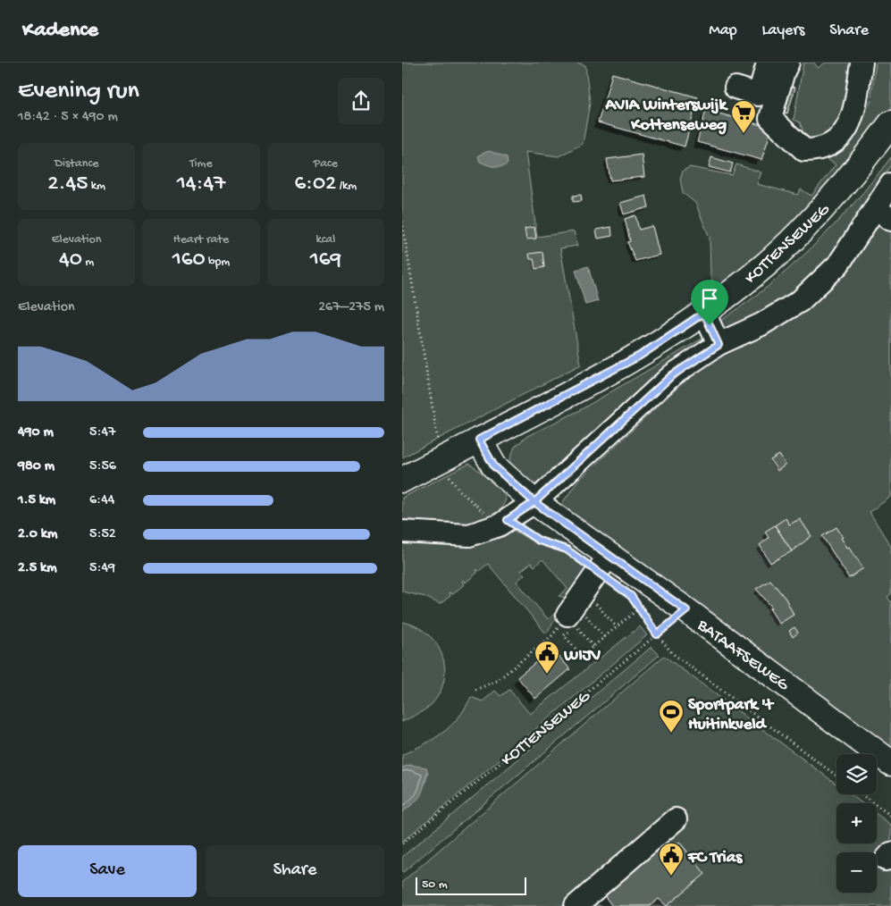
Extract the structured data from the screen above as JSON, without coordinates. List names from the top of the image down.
{
  "streets": {
    "main road": ["KOTTENSEWEG", "BATAAFSEWEG"]
  },
  "crossings": [
    ["KOTTENSEWEG", "BATAAFSEWEG"]
  ],
  "places": {
    "supermarket": ["AVIA Winterswijk Kottenseweg"],
    "public building": ["WIJV", "FC Trias"],
    "sports": ["Sportpark 't Huitinkveld"]
  },
  "scale_bar": "50 m",
  "page": {
    "header": "Kadence",
    "nav": ["Map", "Layers", "Share"],
    "heading": ["Evening run", "18:42 · 5 × 490 m"],
    "stats": [
      ["Distance", "2.45 km"],
      ["Time", "14:47"],
      ["Pace", "6:02 /km"],
      ["Elevation", "40 m"],
      ["Heart rate", "160 bpm"],
      ["kcal", "169"]
    ],
    "chart": ["Elevation", "267–275 m"],
    "list": [
      {
        "name": "490 m",
        "note": "5:47"
      },
      {
        "name": "980 m",
        "note": "5:56"
      },
      {
        "name": "1.5 km",
        "note": "6:44"
      },
      {
        "name": "2.0 km",
        "note": "5:52"
      },
      {
        "name": "2.5 km",
        "note": "5:49"
      }
    ],
    "map_buttons": ["+", "−"],
    "buttons": ["Save", "Share"],
    "scale": "50 m"
  }
}
